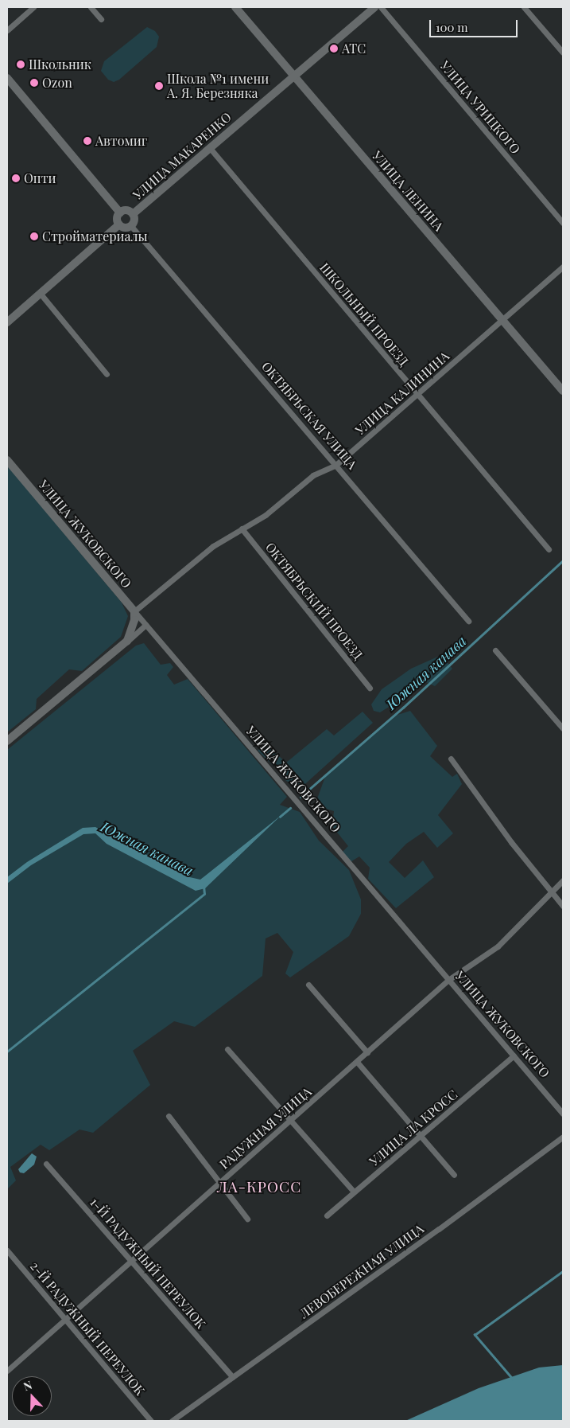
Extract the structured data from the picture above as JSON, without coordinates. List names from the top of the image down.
{
  "streets": {
    "street": [
      "УЛИЦА УРИЦКОГО",
      "УЛИЦА МАКАРЕНКО",
      "УЛИЦА ЛЕНИНА",
      "ШКОЛЬНЫЙ ПРОЕЗД",
      "УЛИЦА КАЛИНИНА",
      "ОКТЯБРЬСКАЯ УЛИЦА",
      "УЛИЦА ЖУКОВСКОГО",
      "ОКТЯБРЬСКИЙ ПРОЕЗД",
      "РАДУЖНАЯ УЛИЦА",
      "УЛИЦА ЛА КРОСС",
      "1-Й РАДУЖНЫЙ ПЕРЕУЛОК",
      "ЛЕВОБЕРЕЖНАЯ УЛИЦА",
      "2-Й РАДУЖНЫЙ ПЕРЕУЛОК"
    ]
  },
  "crossings": [
    ["УЛИЦА МАКАРЕНКО", "УЛИЦА ЛЕНИНА"],
    ["УЛИЦА МАКАРЕНКО", "ШКОЛЬНЫЙ ПРОЕЗД"],
    ["УЛИЦА МАКАРЕНКО", "ОКТЯБРЬСКАЯ УЛИЦА"],
    ["УЛИЦА ЛЕНИНА", "УЛИЦА КАЛИНИНА"],
    ["ШКОЛЬНЫЙ ПРОЕЗД", "УЛИЦА КАЛИНИНА"],
    ["УЛИЦА КАЛИНИНА", "ОКТЯБРЬСКАЯ УЛИЦА"],
    ["УЛИЦА КАЛИНИНА", "УЛИЦА ЖУКОВСКОГО"],
    ["УЛИЦА КАЛИНИНА", "ОКТЯБРЬСКИЙ ПРОЕЗД"],
    ["УЛИЦА ЖУКОВСКОГО", "РАДУЖНАЯ УЛИЦА"],
    ["УЛИЦА ЖУКОВСКОГО", "УЛИЦА ЛА КРОСС"],
    ["РАДУЖНАЯ УЛИЦА", "1-Й РАДУЖНЫЙ ПЕРЕУЛОК"],
    ["РАДУЖНАЯ УЛИЦА", "2-Й РАДУЖНЫЙ ПЕРЕУЛОК"],
    ["1-Й РАДУЖНЫЙ ПЕРЕУЛОК", "ЛЕВОБЕРЕЖНАЯ УЛИЦА"]
  ],
  "districts": ["ЛА-КРОСС"],
  "water": ["Южная канава"],
  "places": [
    "АТС",
    "Школьник",
    "Ozon",
    "Школа №1 имени А. Я. Березняка",
    "Автомиг",
    "Опти",
    "Стройматериалы"
  ],
  "scale_bar": "100 m",
  "north": "top"
}
